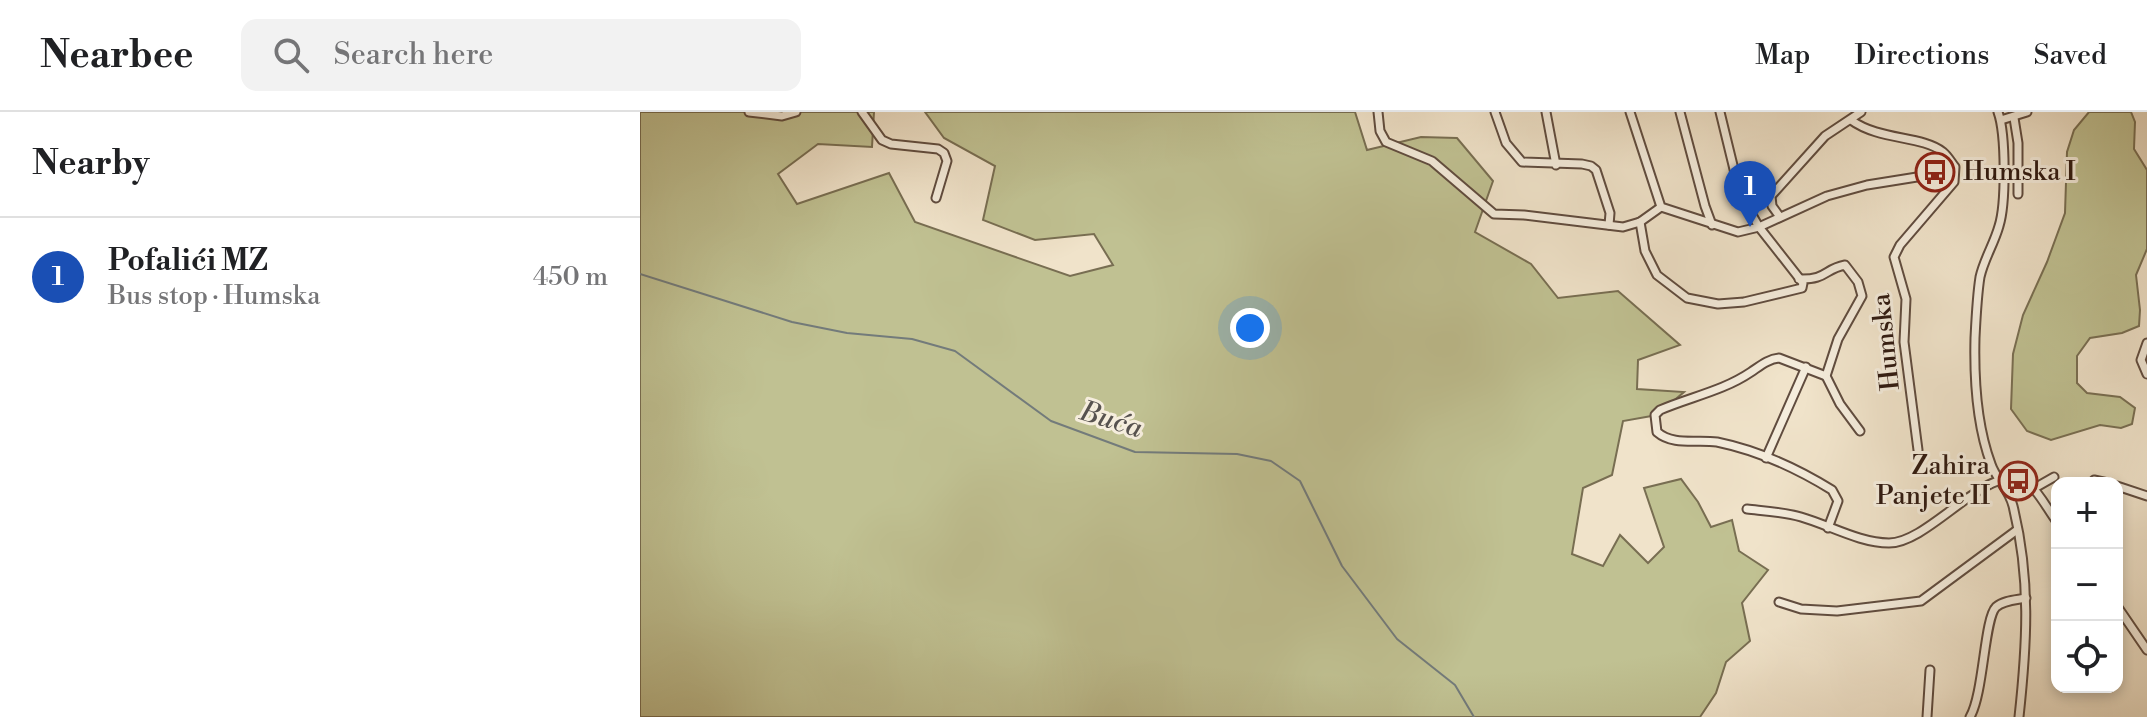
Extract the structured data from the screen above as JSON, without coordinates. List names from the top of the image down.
{
  "streets": {
    "street": ["Humska"]
  },
  "water": ["Buća"],
  "places": {
    "bus stop": ["Humska I", "Zahira Panjete II"]
  },
  "page": {
    "header": "Nearbee",
    "search": "Search here",
    "nav": ["Map", "Directions", "Saved"],
    "heading": "Nearby",
    "pins": "1",
    "list": [
      {
        "mark": "1",
        "name": "Pofalići MZ",
        "note": "Bus stop · Humska",
        "value": "450 m"
      }
    ],
    "map_buttons": ["+", "−"]
  }
}
